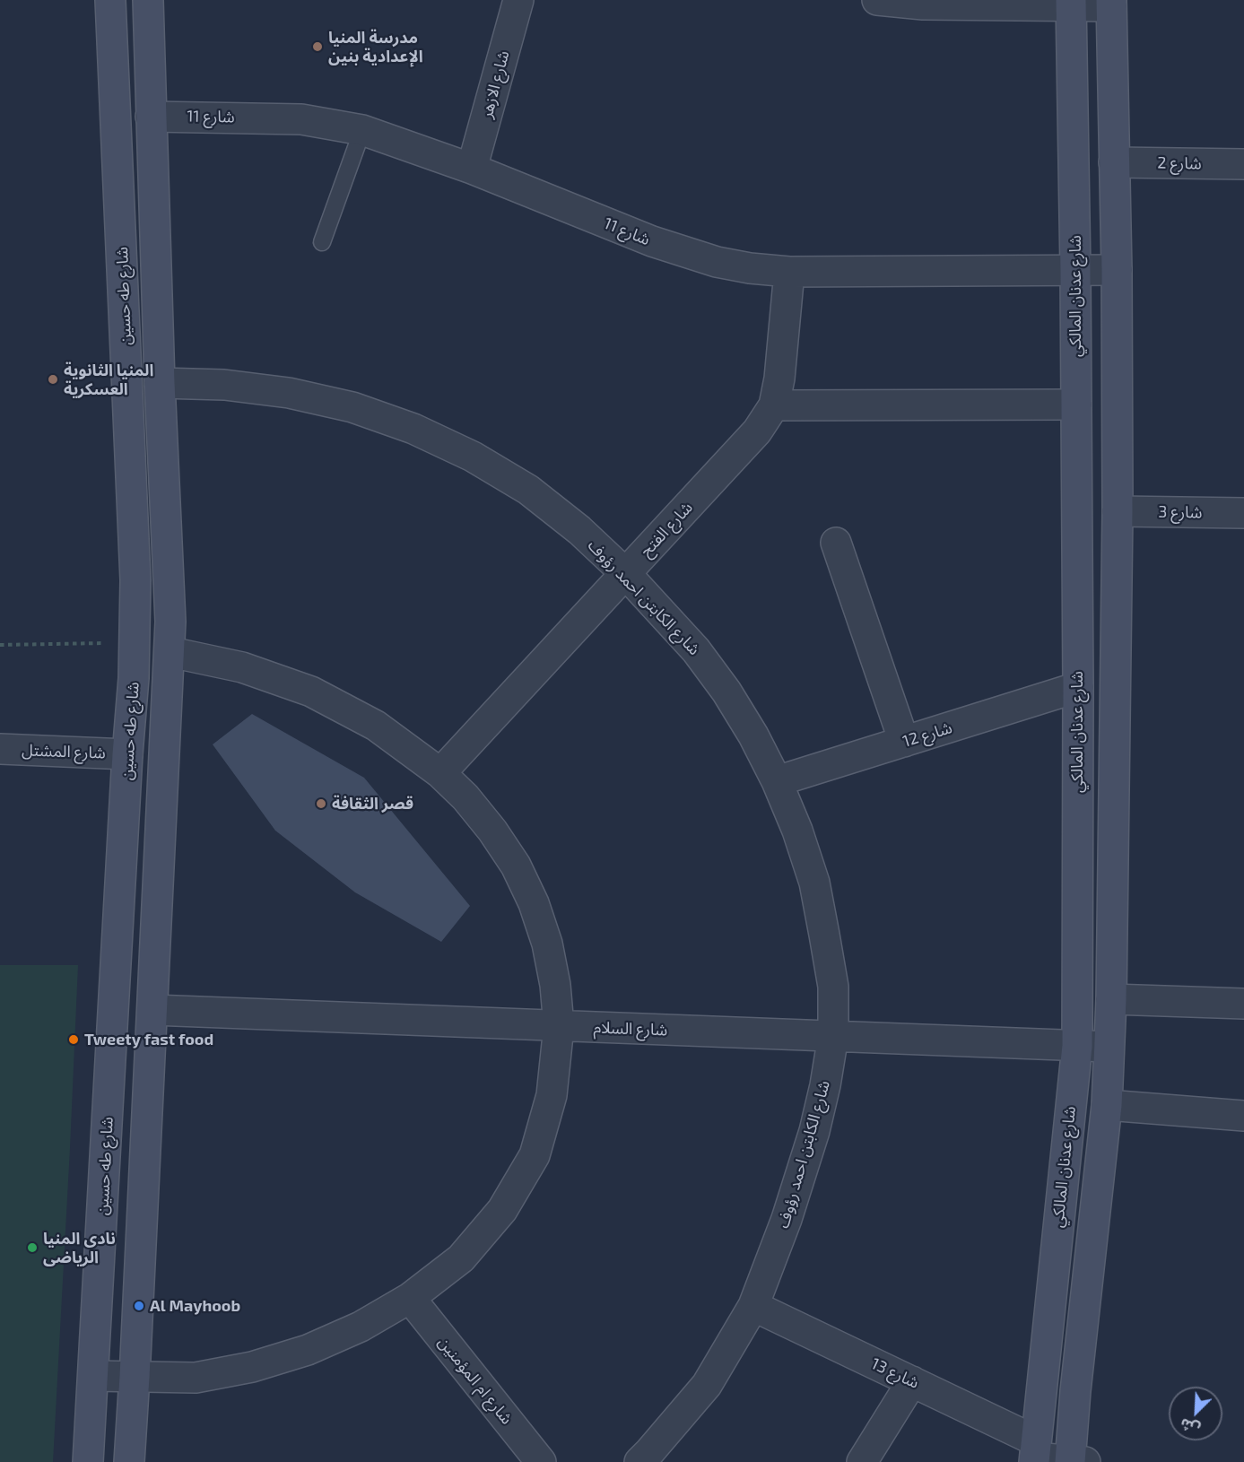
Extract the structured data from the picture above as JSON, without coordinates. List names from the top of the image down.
{
  "streets": {
    "main road": ["شارع طه حسين", "شارع عدنان المالكي"],
    "street": [
      "شارع الازهر",
      "شارع 11",
      "شارع 2",
      "شارع 3",
      "شارع الفتح",
      "شارع الكابتن احمد رؤوف",
      "شارع 12",
      "شارع المشتل",
      "شارع السلام",
      "شارع 13",
      "شارع ام المؤمنين"
    ]
  },
  "crossings": [
    ["شارع الازهر", "شارع 11"],
    ["شارع 11", "شارع طه حسين"],
    ["شارع 11", "شارع عدنان المالكي"],
    ["شارع 11", "شارع الفتح"],
    ["شارع طه حسين", "شارع الكابتن احمد رؤوف"],
    ["شارع طه حسين", "شارع المشتل"],
    ["شارع طه حسين", "شارع السلام"],
    ["شارع عدنان المالكي", "شارع 12"],
    ["شارع عدنان المالكي", "شارع السلام"],
    ["شارع عدنان المالكي", "شارع 13"],
    ["شارع الفتح", "شارع الكابتن احمد رؤوف"],
    ["شارع الكابتن احمد رؤوف", "شارع 12"],
    ["شارع الكابتن احمد رؤوف", "شارع السلام"],
    ["شارع الكابتن احمد رؤوف", "شارع 13"]
  ],
  "places": [
    "مدرسة المنيا الإعدادية بنين",
    "المنيا الثانوية العسكرية",
    "قصر الثقافة",
    "Tweety fast food",
    "نادى المنيا الرياضى",
    "Al Mayhoob"
  ],
  "north": "bottom left"
}
